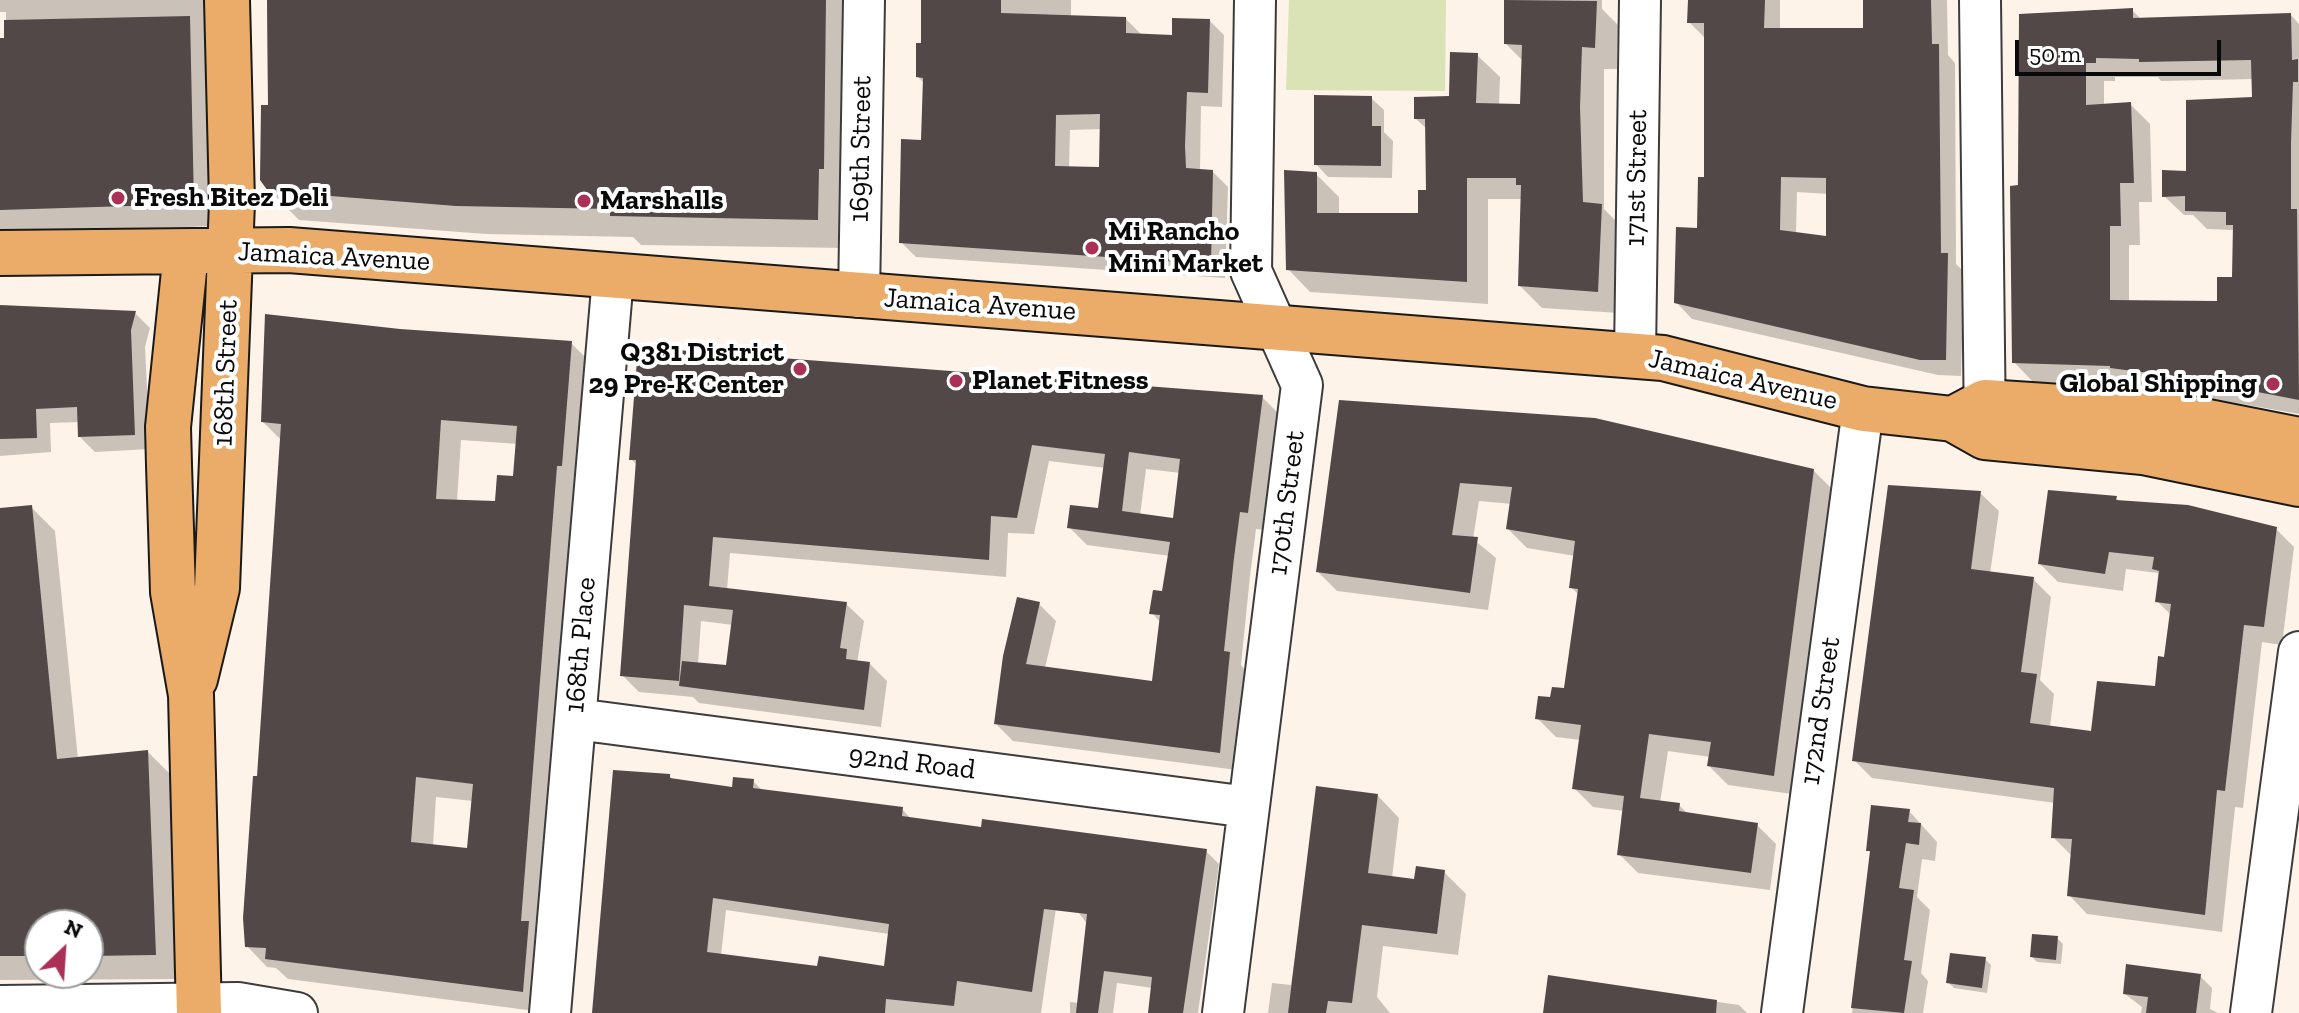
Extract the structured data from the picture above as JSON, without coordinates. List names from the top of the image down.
{
  "streets": {
    "main road": ["Jamaica Avenue", "168th Street"],
    "street": [
      "169th Street",
      "171st Street",
      "170th Street",
      "168th Place",
      "172nd Street",
      "92nd Road"
    ]
  },
  "crossings": [
    ["169th Street", "Jamaica Avenue"],
    ["171st Street", "Jamaica Avenue"],
    ["Jamaica Avenue", "168th Street"],
    ["Jamaica Avenue", "170th Street"],
    ["Jamaica Avenue", "168th Place"],
    ["Jamaica Avenue", "172nd Street"],
    ["170th Street", "92nd Road"],
    ["168th Place", "92nd Road"]
  ],
  "places": [
    "Fresh Bitez Deli",
    "Marshalls",
    "Mi Rancho Mini Market",
    "Q381 District 29 Pre-K Center",
    "Planet Fitness",
    "Global Shipping"
  ],
  "scale_bar": "50 m",
  "north": "top right"
}
